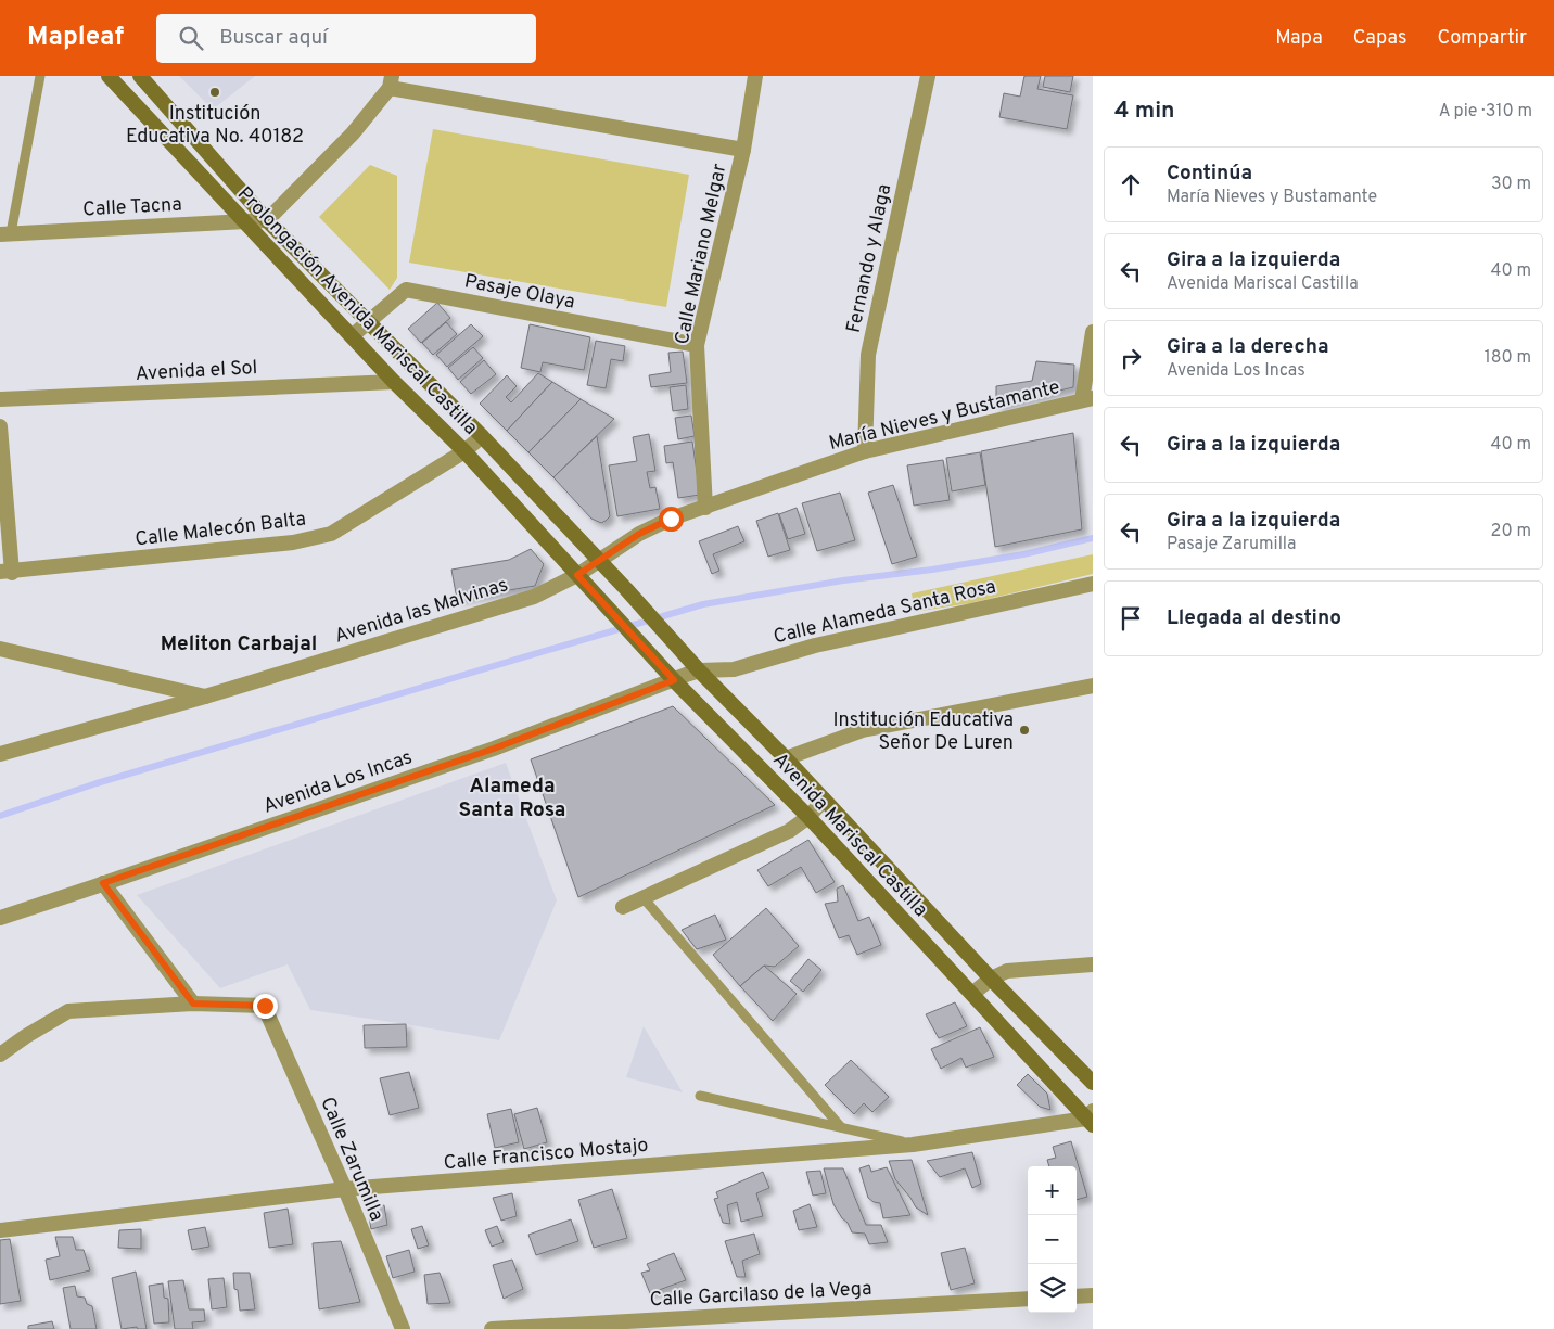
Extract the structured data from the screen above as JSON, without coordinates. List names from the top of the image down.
{
  "streets": {
    "main road": ["Prolongación Avenida Mariscal Castilla", "Avenida Mariscal Castilla"],
    "street": [
      "Calle Tacna",
      "Calle Mariano Melgar",
      "Fernando y Alaga",
      "Pasaje Olaya",
      "Avenida el Sol",
      "María Nieves y Bustamante",
      "Calle Malecón Balta",
      "Avenida las Malvinas",
      "Calle Alameda Santa Rosa",
      "Avenida Los Incas",
      "Calle Francisco Mostajo",
      "Calle Zarumilla",
      "Calle Garcilaso de la Vega"
    ]
  },
  "crossings": [
    ["Calle Tacna", "Prolongación Avenida Mariscal Castilla"],
    ["Calle Mariano Melgar", "Pasaje Olaya"],
    ["Calle Mariano Melgar", "María Nieves y Bustamante"],
    ["Fernando y Alaga", "María Nieves y Bustamante"],
    ["Pasaje Olaya", "Prolongación Avenida Mariscal Castilla"],
    ["Prolongación Avenida Mariscal Castilla", "Avenida el Sol"],
    ["Prolongación Avenida Mariscal Castilla", "María Nieves y Bustamante"],
    ["Prolongación Avenida Mariscal Castilla", "Calle Malecón Balta"],
    ["Prolongación Avenida Mariscal Castilla", "Avenida las Malvinas"],
    ["Prolongación Avenida Mariscal Castilla", "Avenida Mariscal Castilla"],
    ["María Nieves y Bustamante", "Avenida las Malvinas"],
    ["María Nieves y Bustamante", "Avenida Mariscal Castilla"],
    ["Avenida las Malvinas", "Avenida Mariscal Castilla"],
    ["Calle Alameda Santa Rosa", "Avenida Los Incas"],
    ["Calle Alameda Santa Rosa", "Avenida Mariscal Castilla"],
    ["Avenida Los Incas", "Avenida Mariscal Castilla"],
    ["Avenida Mariscal Castilla", "Calle Francisco Mostajo"],
    ["Calle Francisco Mostajo", "Calle Zarumilla"]
  ],
  "districts": ["Meliton Carbajal", "Alameda Santa Rosa"],
  "places": ["Institución Educativa No. 40182", "Institución Educativa Señor De Luren"],
  "page": {
    "header": "Mapleaf",
    "search": "Buscar aquí",
    "nav": ["Mapa", "Capas", "Compartir"],
    "heading": ["4 min", "A pie · 310 m"],
    "list": [
      ["Continúa", "María Nieves y Bustamante", "30 m"],
      ["Gira a la izquierda", "Avenida Mariscal Castilla", "40 m"],
      ["Gira a la derecha", "Avenida Los Incas", "180 m"],
      ["Gira a la izquierda", "40 m"],
      ["Gira a la izquierda", "Pasaje Zarumilla", "20 m"],
      "Llegada al destino"
    ],
    "map_buttons": ["+", "−"]
  }
}
